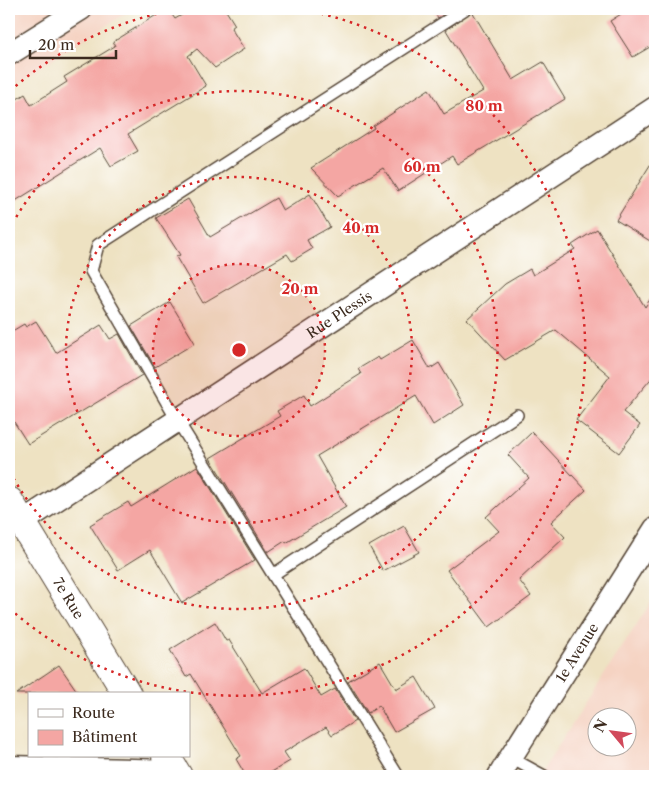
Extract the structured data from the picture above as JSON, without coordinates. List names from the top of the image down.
{
  "streets": {
    "street": ["Rue Plessis", "7e Rue", "1e Avenue"]
  },
  "crossings": [
    ["Rue Plessis", "7e Rue"]
  ],
  "legend": ["Route", "Bâtiment"],
  "scale_bar": "20 m",
  "north": "top left",
  "rings": [
    "80 m",
    "60 m",
    "40 m",
    "20 m"
  ]
}
